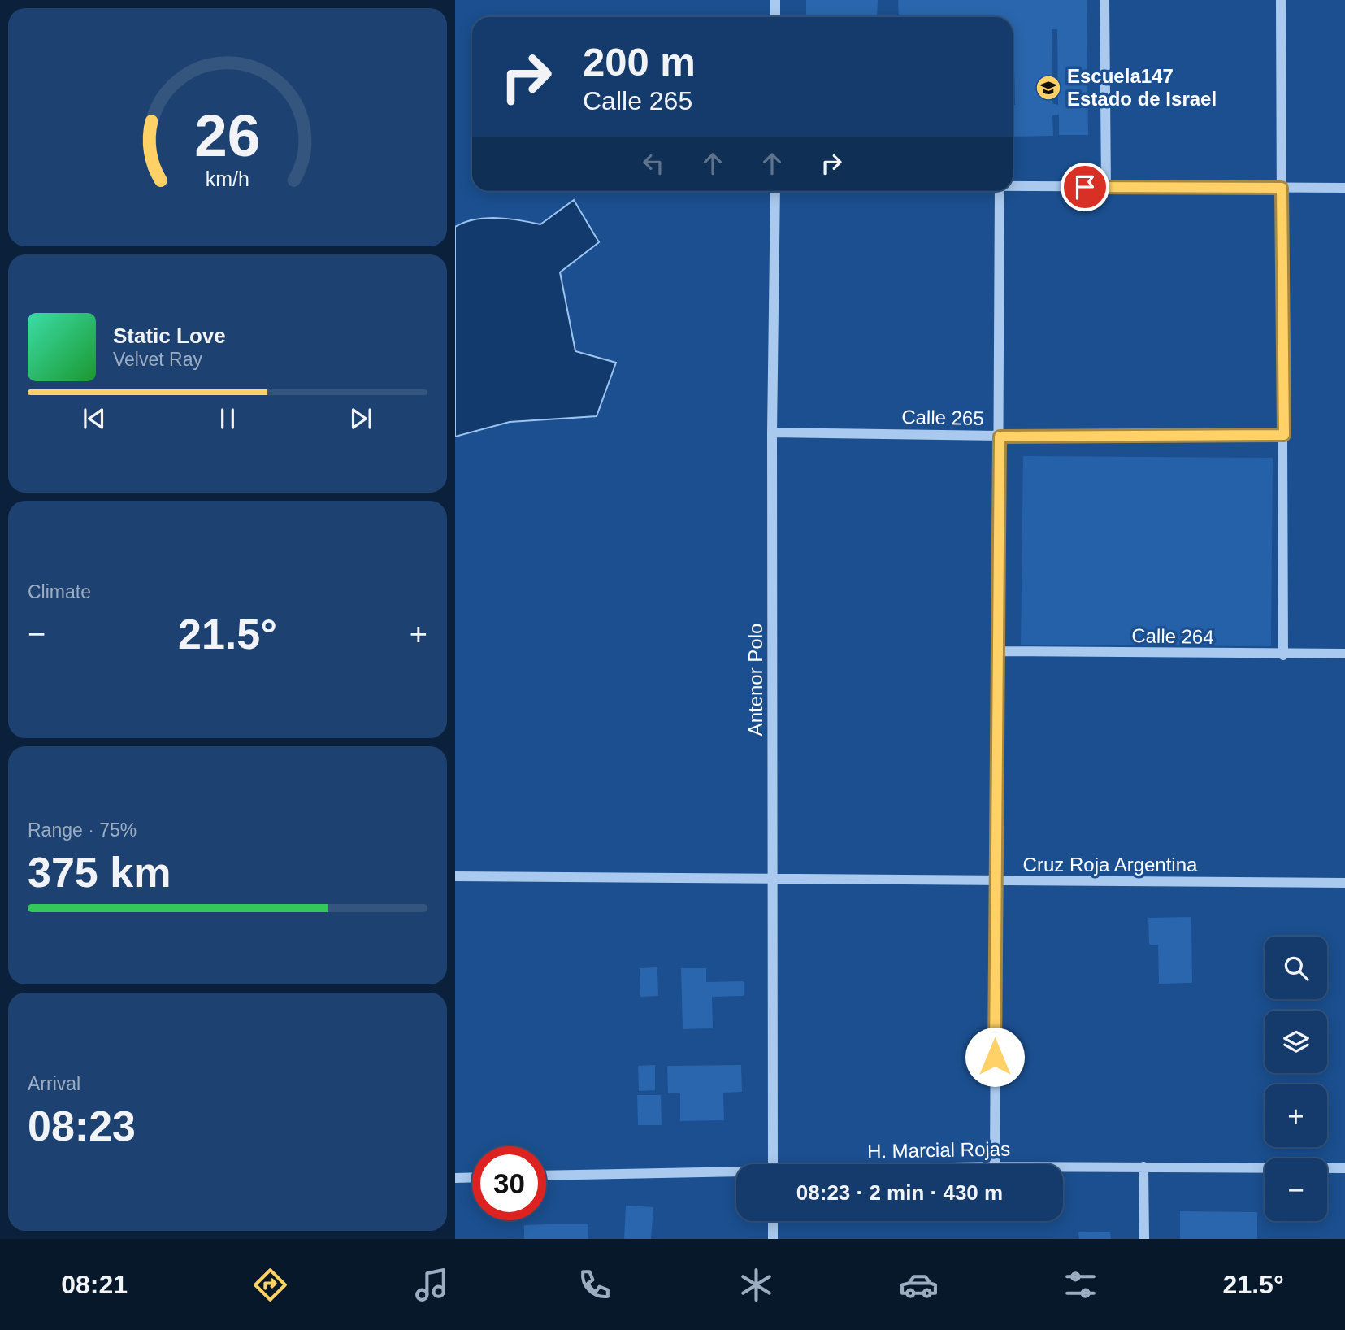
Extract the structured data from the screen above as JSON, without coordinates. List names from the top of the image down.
{
  "streets": {
    "street": [
      "Calle 265",
      "Calle 264",
      "Antenor Polo",
      "Cruz Roja Argentina",
      "H. Marcial Rojas"
    ]
  },
  "crossings": [
    ["Calle 265", "Antenor Polo"],
    ["Antenor Polo", "Cruz Roja Argentina"]
  ],
  "places": {
    "school or university": ["Escuela147 Estado de Israel"]
  },
  "page": {
    "turn": ["200 m", "Calle 265"],
    "song": ["Static Love", "Velvet Ray"],
    "tile": [
      "Climate",
      ["Range · 75%", "375 km"],
      ["Arrival", "08:23"]
    ],
    "heat": ["−", "21.5°", "+"],
    "map_buttons": ["+", "−"],
    "limit": "30",
    "trip": "08:23 · 2 min · 430 m",
    "tabs": ["08:21", "21.5°"],
    "gauge": ["26", "km/h"]
  }
}
